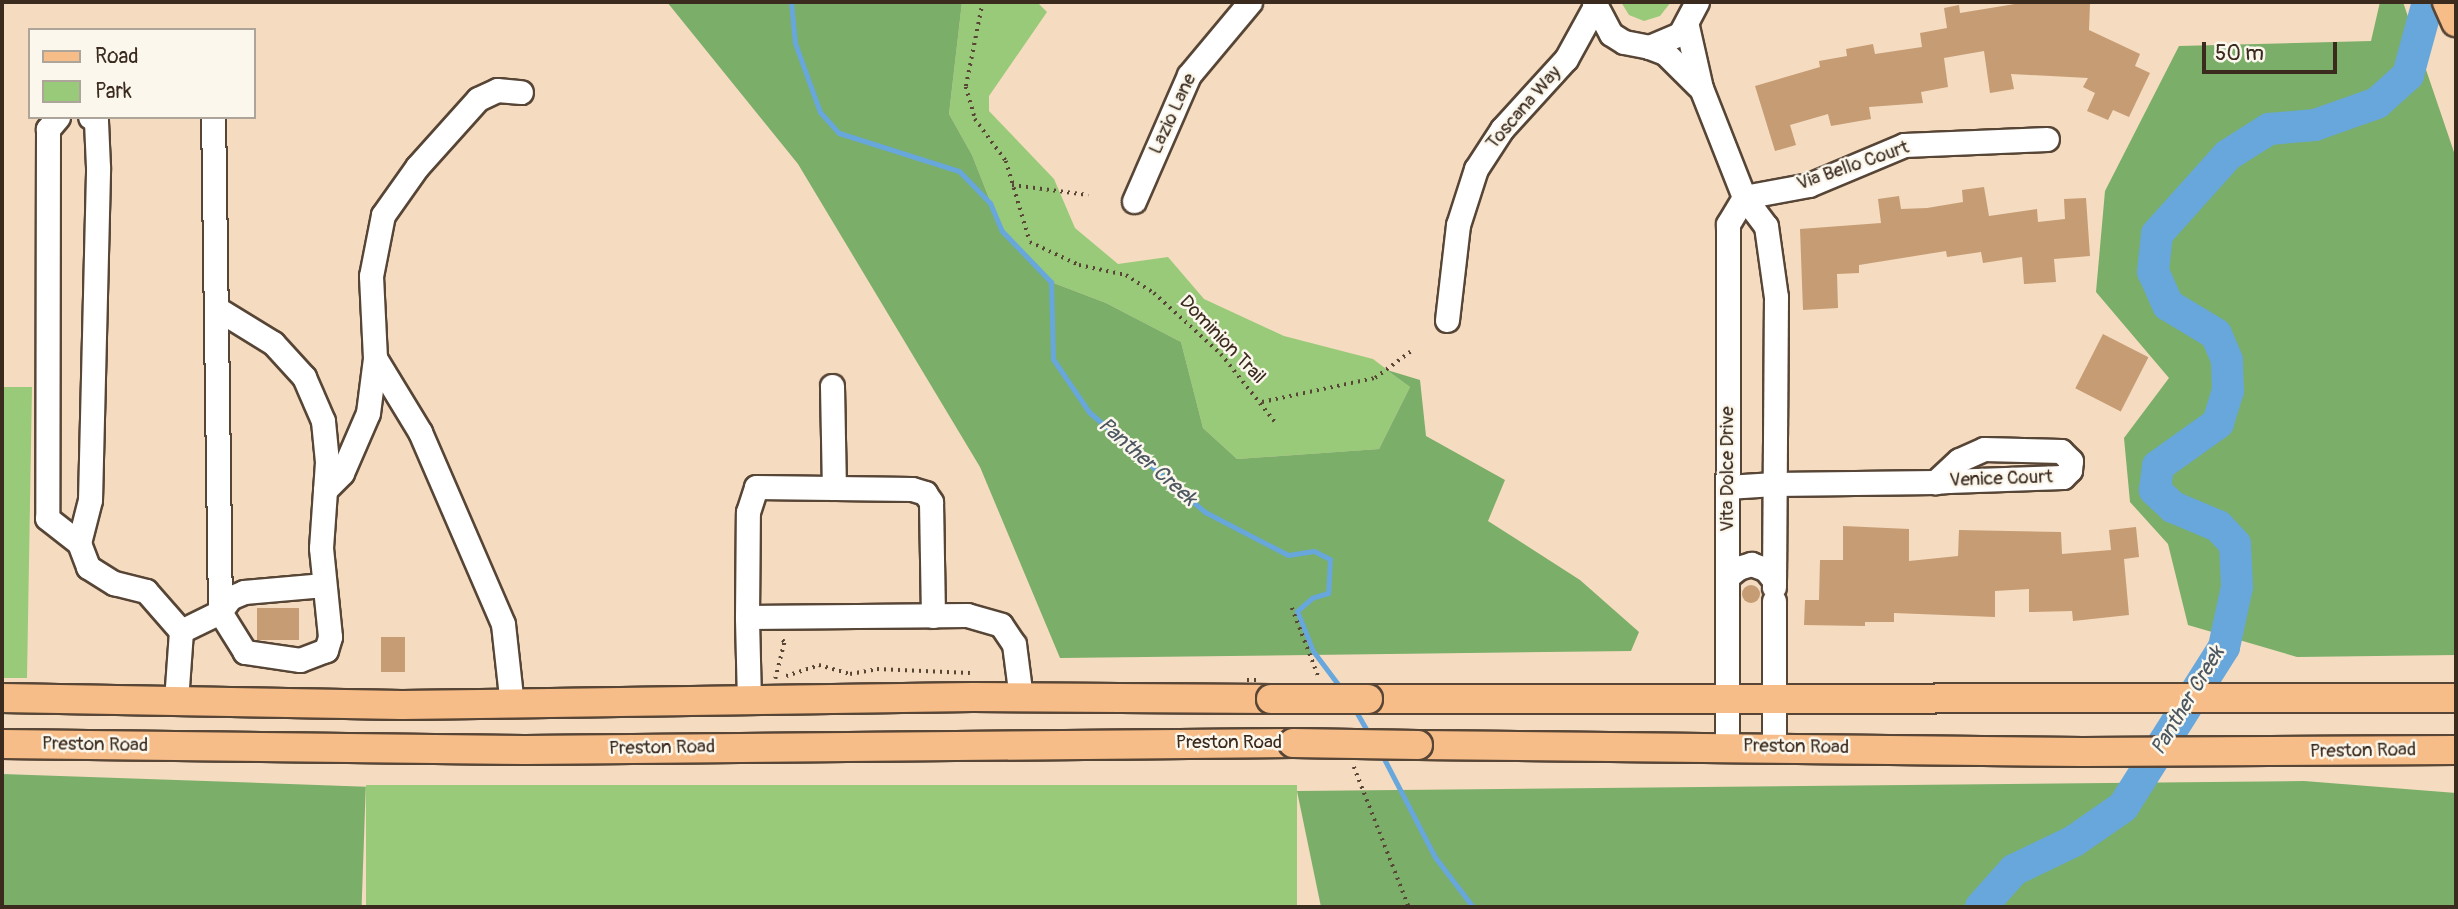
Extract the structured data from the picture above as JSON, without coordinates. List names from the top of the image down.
{
  "streets": {
    "main road": ["Preston Road"],
    "street": [
      "Toscana Way",
      "Lazio Lane",
      "Via Bello Court",
      "Vita Dolce Drive",
      "Venice Court"
    ],
    "path": ["Dominion Trail"]
  },
  "crossings": [
    ["Via Bello Court", "Vita Dolce Drive"],
    ["Vita Dolce Drive", "Venice Court"],
    ["Vita Dolce Drive", "Preston Road"]
  ],
  "water": ["Panther Creek"],
  "legend": ["Road", "Park"],
  "scale_bar": "50 m"
}
